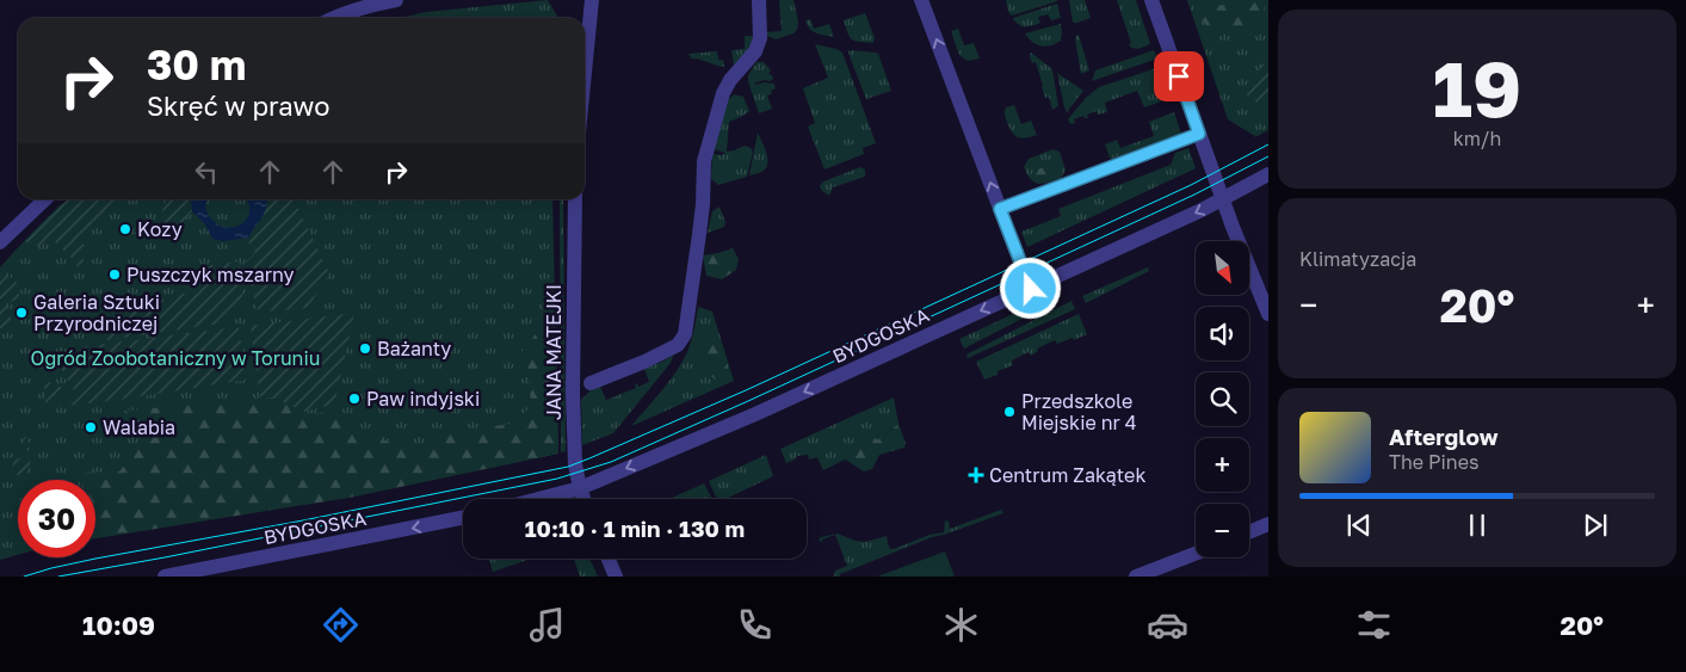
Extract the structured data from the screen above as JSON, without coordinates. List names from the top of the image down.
{
  "streets": {
    "street": ["BYDGOSKA", "JANA MATEJKI"]
  },
  "crossings": [
    ["BYDGOSKA", "JANA MATEJKI"]
  ],
  "one_way": ["BYDGOSKA"],
  "parks": ["Ogród Zoobotaniczny w Toruniu"],
  "places": {
    "other": [
      "Kozy",
      "Puszczyk mszarny",
      "Galeria Sztuki Przyrodniczej",
      "Bażanty",
      "Paw indyjski",
      "Przedszkole Miejskie nr 4",
      "Walabia"
    ],
    "health": ["Centrum Zakątek"]
  },
  "north": "bottom right",
  "page": {
    "tile": [
      ["19", "km/h"],
      "Klimatyzacja"
    ],
    "turn": ["30 m", "Skręć w prawo"],
    "map_buttons": ["+", "−"],
    "heat": ["−", "20°", "+"],
    "song": ["Afterglow", "The Pines"],
    "limit": "30",
    "trip": "10:10 · 1 min · 130 m",
    "tabs": ["10:09", "20°"]
  }
}
